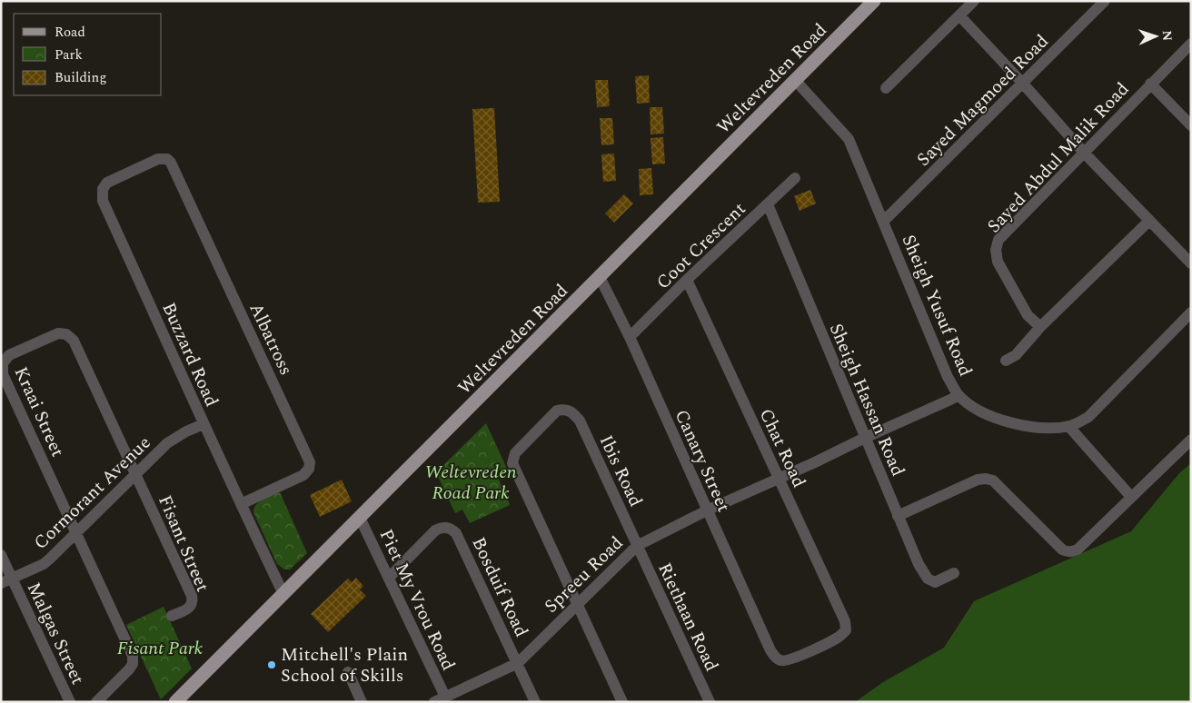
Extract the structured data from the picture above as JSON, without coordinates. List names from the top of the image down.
{
  "streets": {
    "main road": ["Weltevreden Road"],
    "street": [
      "Sayed Magmoed Road",
      "Sayed Abdul Malik Road",
      "Coot Crescent",
      "Sheigh Yusuf Road",
      "Albatross",
      "Buzzard Road",
      "Sheigh Hassan Road",
      "Kraai Street",
      "Chat Road",
      "Canary Street",
      "Ibis Road",
      "Cormorant Avenue",
      "Fisant Street",
      "Spreeu Road",
      "Bosduif Road",
      "Piet My Vrou Road",
      "Riethaan Road",
      "Malgas Street"
    ]
  },
  "crossings": [
    ["Weltevreden Road", "Sheigh Yusuf Road"],
    ["Weltevreden Road", "Buzzard Road"],
    ["Weltevreden Road", "Canary Street"],
    ["Weltevreden Road", "Piet My Vrou Road"],
    ["Sayed Magmoed Road", "Sheigh Yusuf Road"],
    ["Coot Crescent", "Sheigh Hassan Road"],
    ["Coot Crescent", "Chat Road"],
    ["Coot Crescent", "Canary Street"],
    ["Sheigh Yusuf Road", "Spreeu Road"],
    ["Albatross", "Buzzard Road"],
    ["Buzzard Road", "Cormorant Avenue"],
    ["Sheigh Hassan Road", "Spreeu Road"],
    ["Kraai Street", "Cormorant Avenue"],
    ["Kraai Street", "Fisant Street"],
    ["Kraai Street", "Malgas Street"],
    ["Chat Road", "Canary Street"],
    ["Chat Road", "Spreeu Road"],
    ["Canary Street", "Spreeu Road"],
    ["Ibis Road", "Spreeu Road"],
    ["Ibis Road", "Riethaan Road"],
    ["Cormorant Avenue", "Fisant Street"],
    ["Cormorant Avenue", "Malgas Street"],
    ["Spreeu Road", "Bosduif Road"],
    ["Spreeu Road", "Piet My Vrou Road"],
    ["Spreeu Road", "Riethaan Road"],
    ["Bosduif Road", "Piet My Vrou Road"]
  ],
  "parks": ["Weltevreden Road Park", "Fisant Park"],
  "places": ["Mitchell's Plain School of Skills"],
  "legend": ["Road", "Park", "Building"],
  "north": "right"
}
